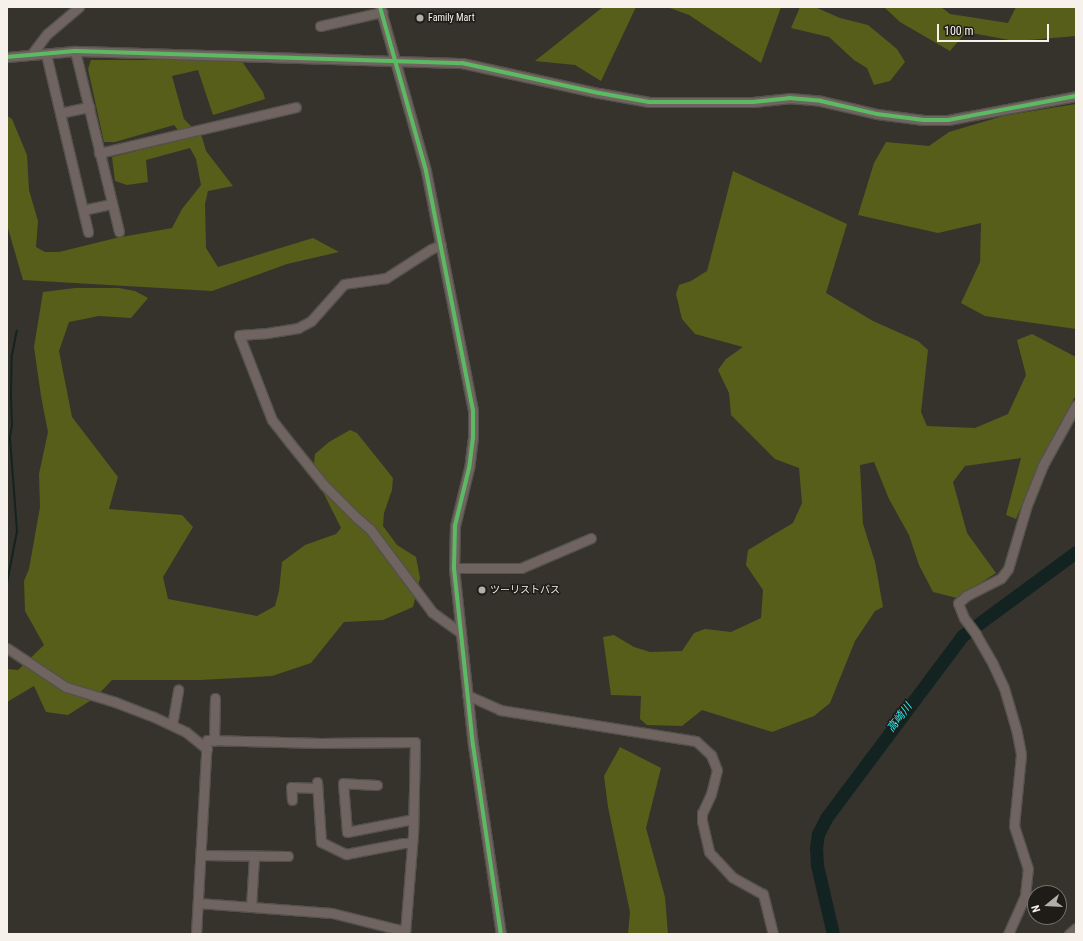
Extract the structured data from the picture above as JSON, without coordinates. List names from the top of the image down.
{
  "water": ["高崎川"],
  "places": ["Family Mart", "ツーリストバス"],
  "scale_bar": "100 m",
  "north": "left"
}
